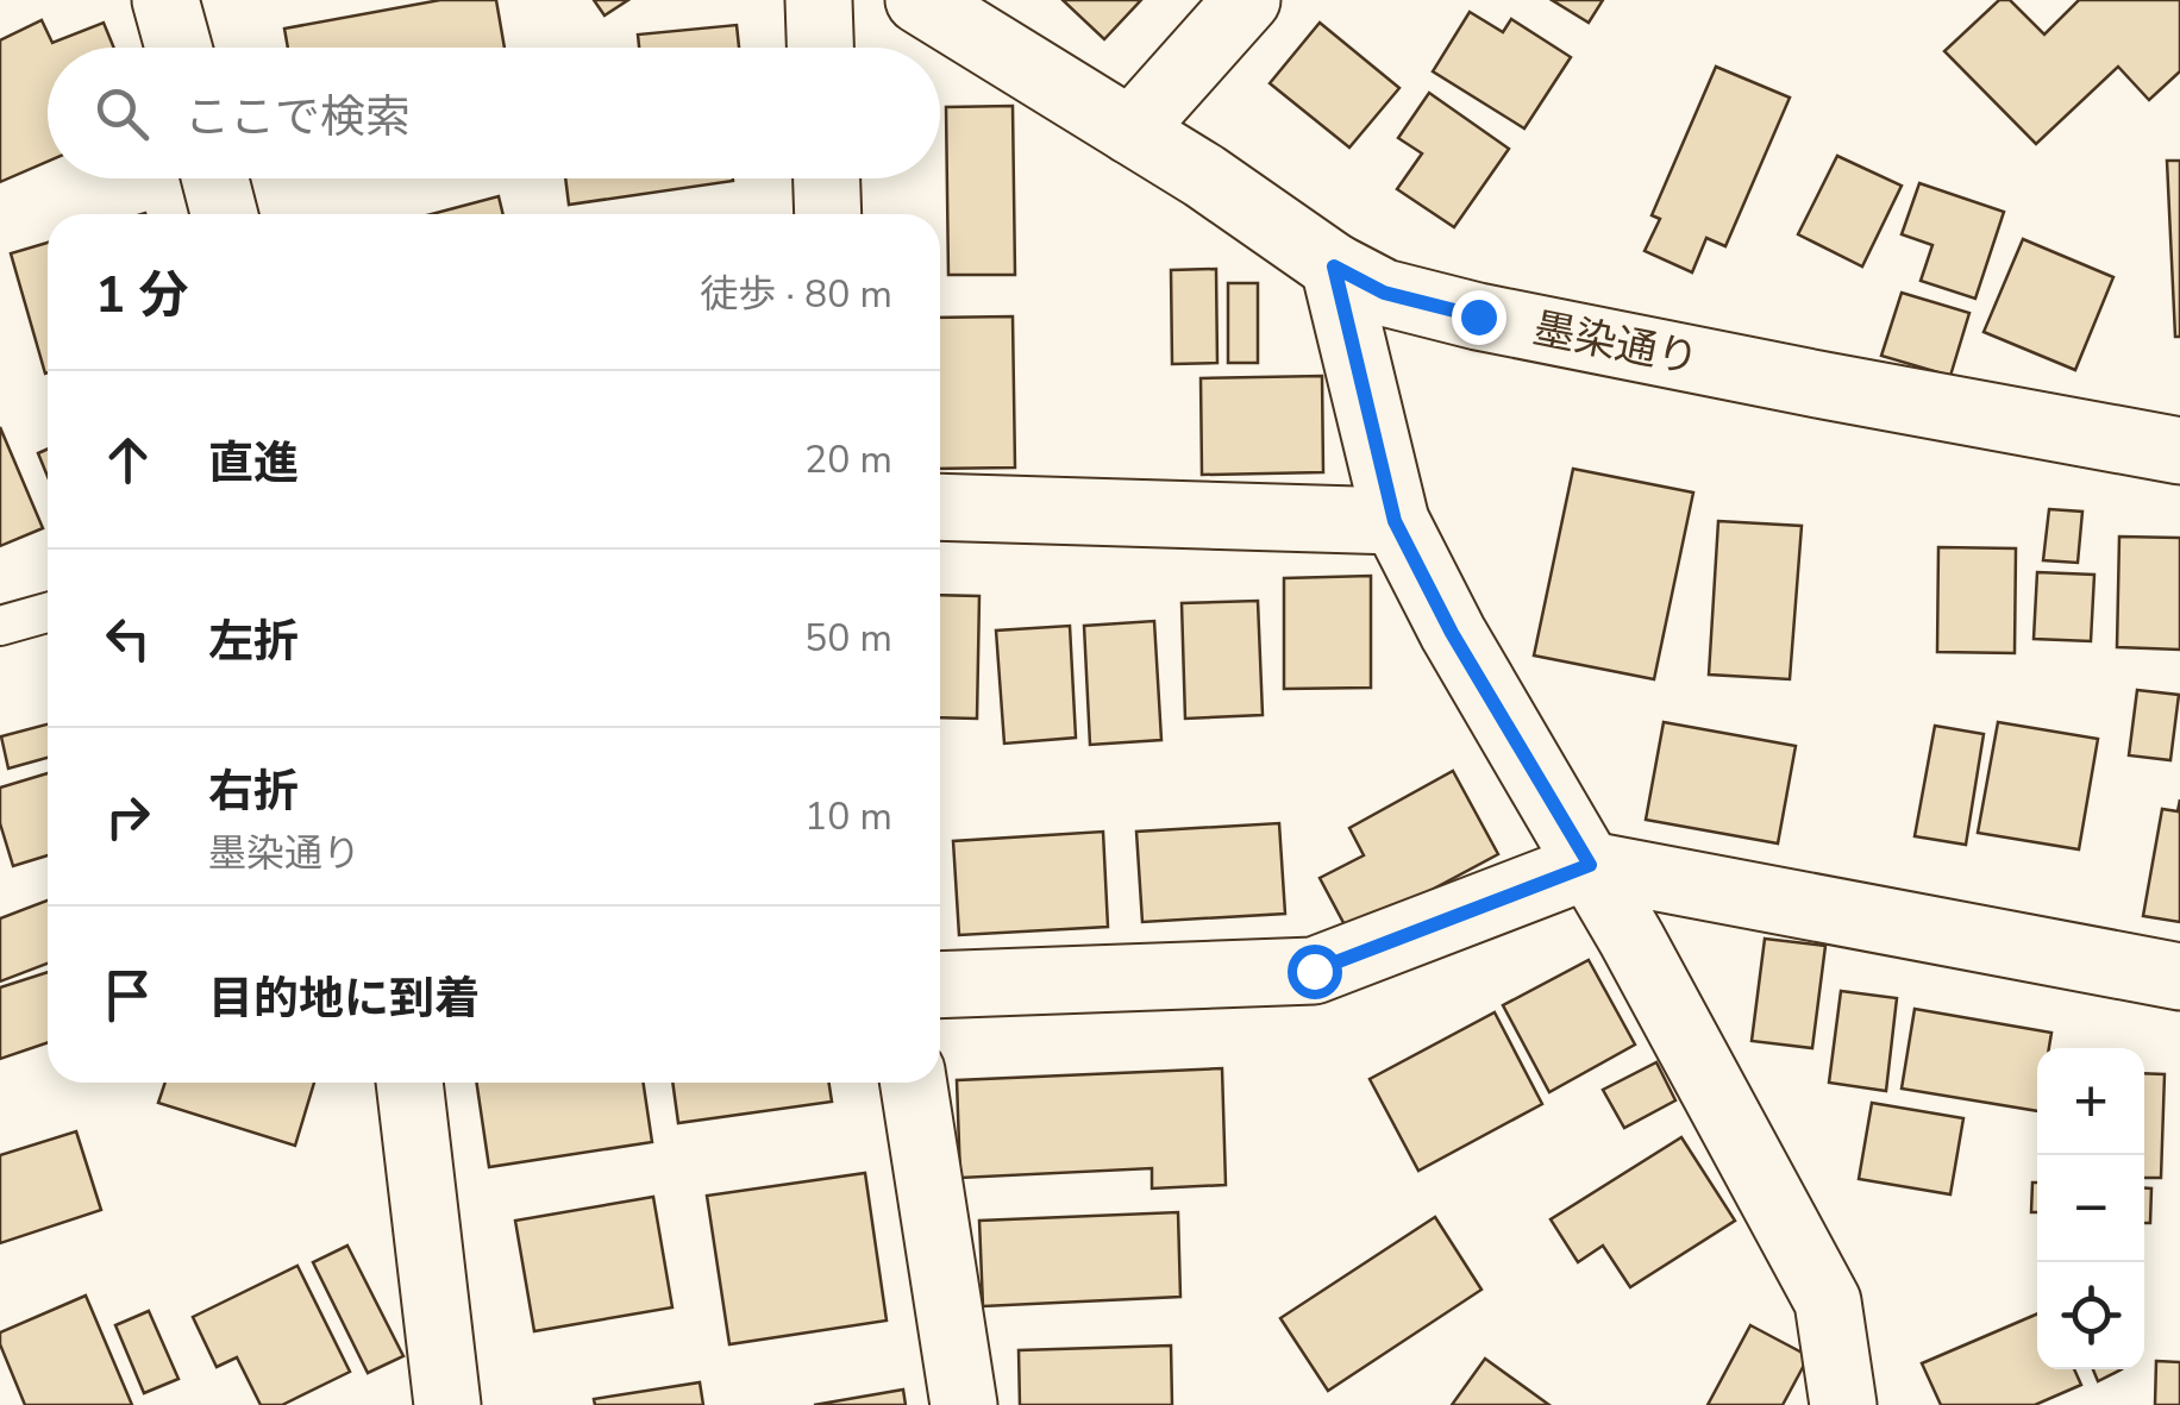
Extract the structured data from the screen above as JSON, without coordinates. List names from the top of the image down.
{
  "streets": {
    "street": ["墨染通り"]
  },
  "page": {
    "search": "ここで検索",
    "heading": ["1 分", "徒歩 · 80 m"],
    "list": [
      ["直進", "20 m"],
      ["左折", "50 m"],
      ["右折", "墨染通り", "10 m"],
      "目的地に到着"
    ],
    "map_buttons": ["+", "−"]
  }
}
